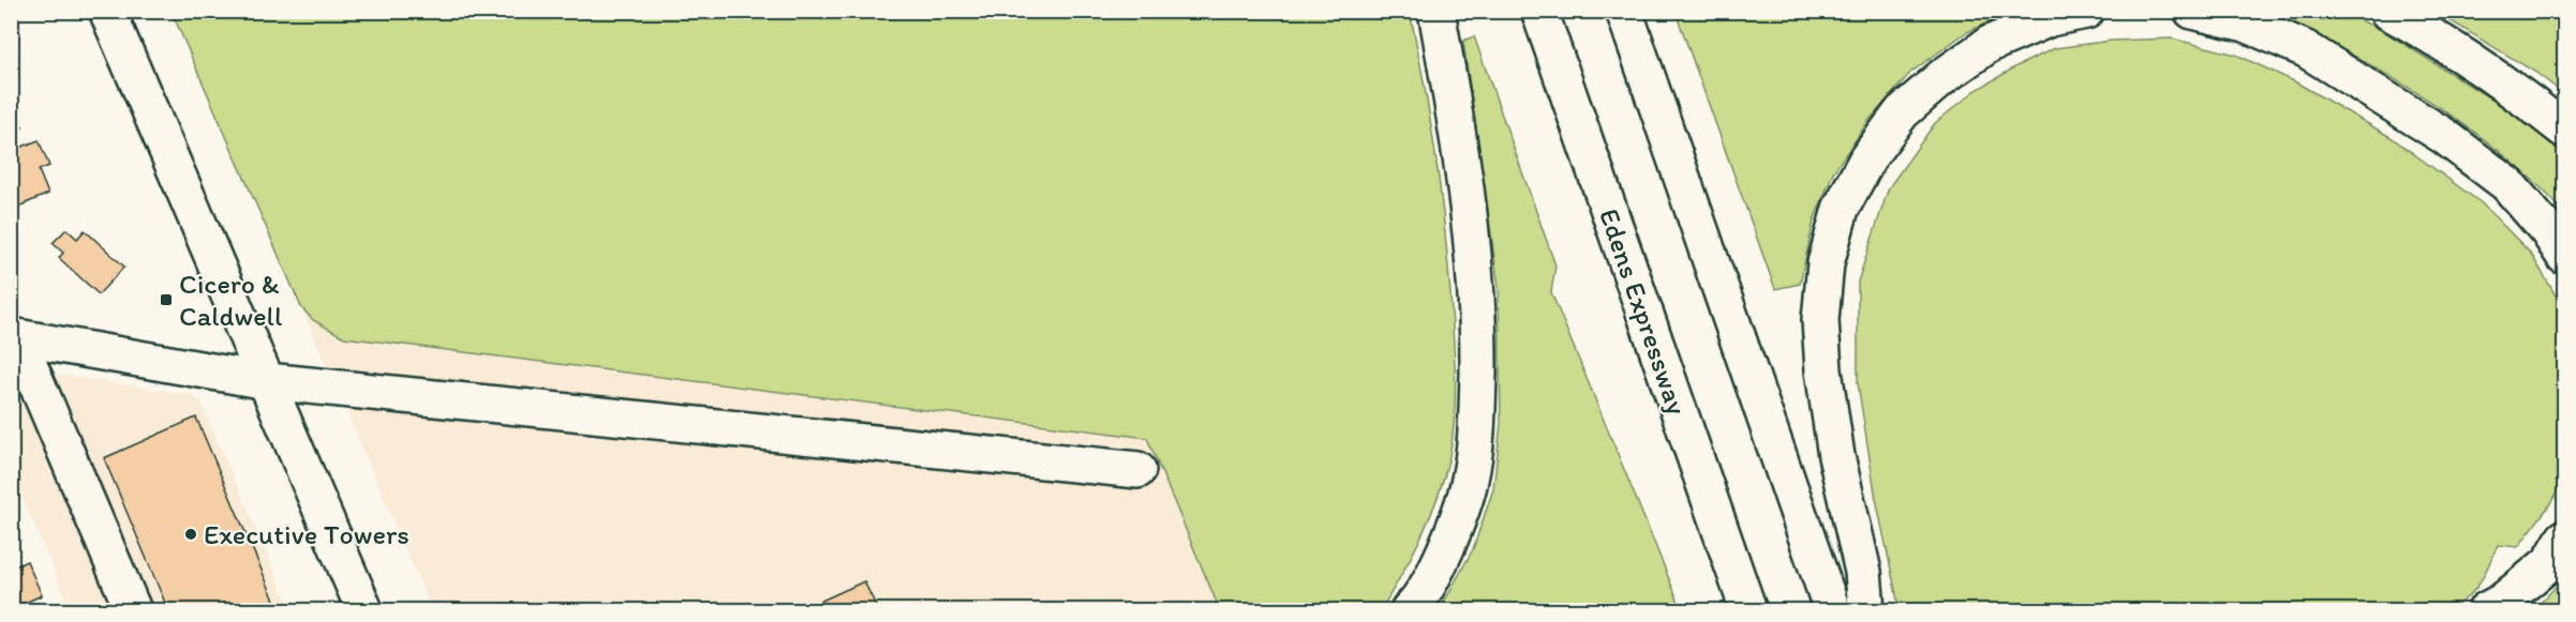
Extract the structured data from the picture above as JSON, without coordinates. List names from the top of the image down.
{
  "streets": {
    "main road": ["Edens Expressway"]
  },
  "places": {
    "transit": ["Cicero & Caldwell"],
    "other": ["Executive Towers"]
  }
}
